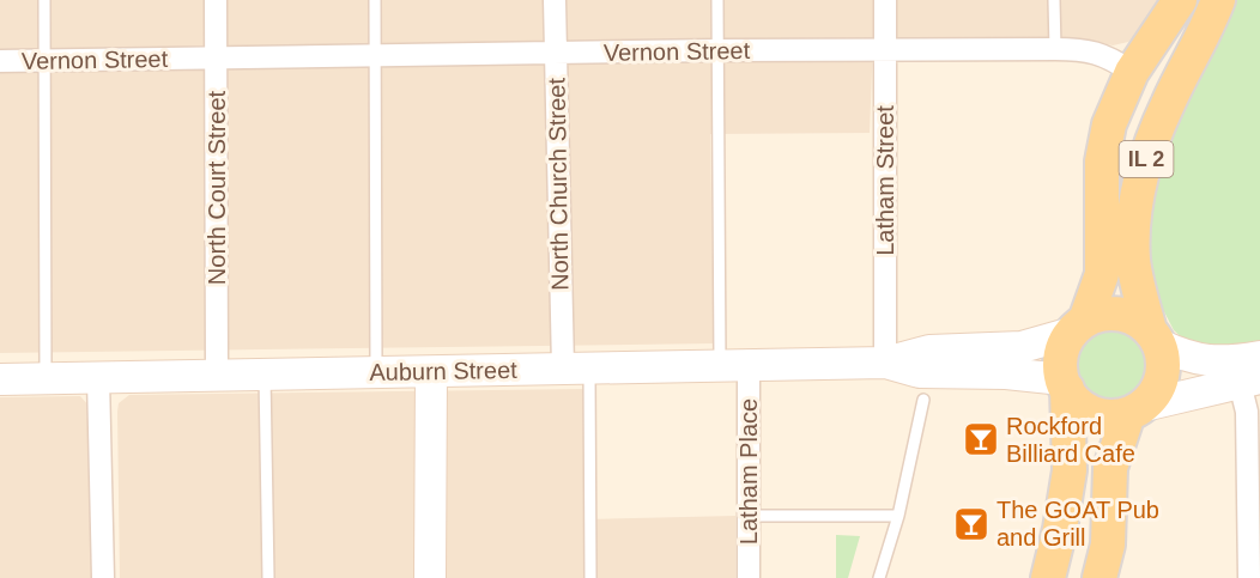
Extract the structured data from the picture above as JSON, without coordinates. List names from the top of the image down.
{
  "streets": {
    "main road": ["IL 2", "Auburn Street"],
    "street": [
      "Vernon Street",
      "Latham Street",
      "North Church Street",
      "North Court Street",
      "Latham Place"
    ]
  },
  "crossings": [
    ["Vernon Street", "IL 2"],
    ["Vernon Street", "Latham Street"],
    ["Vernon Street", "North Church Street"],
    ["Vernon Street", "North Court Street"],
    ["IL 2", "Auburn Street"],
    ["Latham Street", "Auburn Street"],
    ["North Church Street", "Auburn Street"],
    ["North Court Street", "Auburn Street"],
    ["Auburn Street", "Latham Place"]
  ],
  "places": {
    "bar": ["Rockford Billiard Cafe", "The GOAT Pub and Grill"]
  }
}
